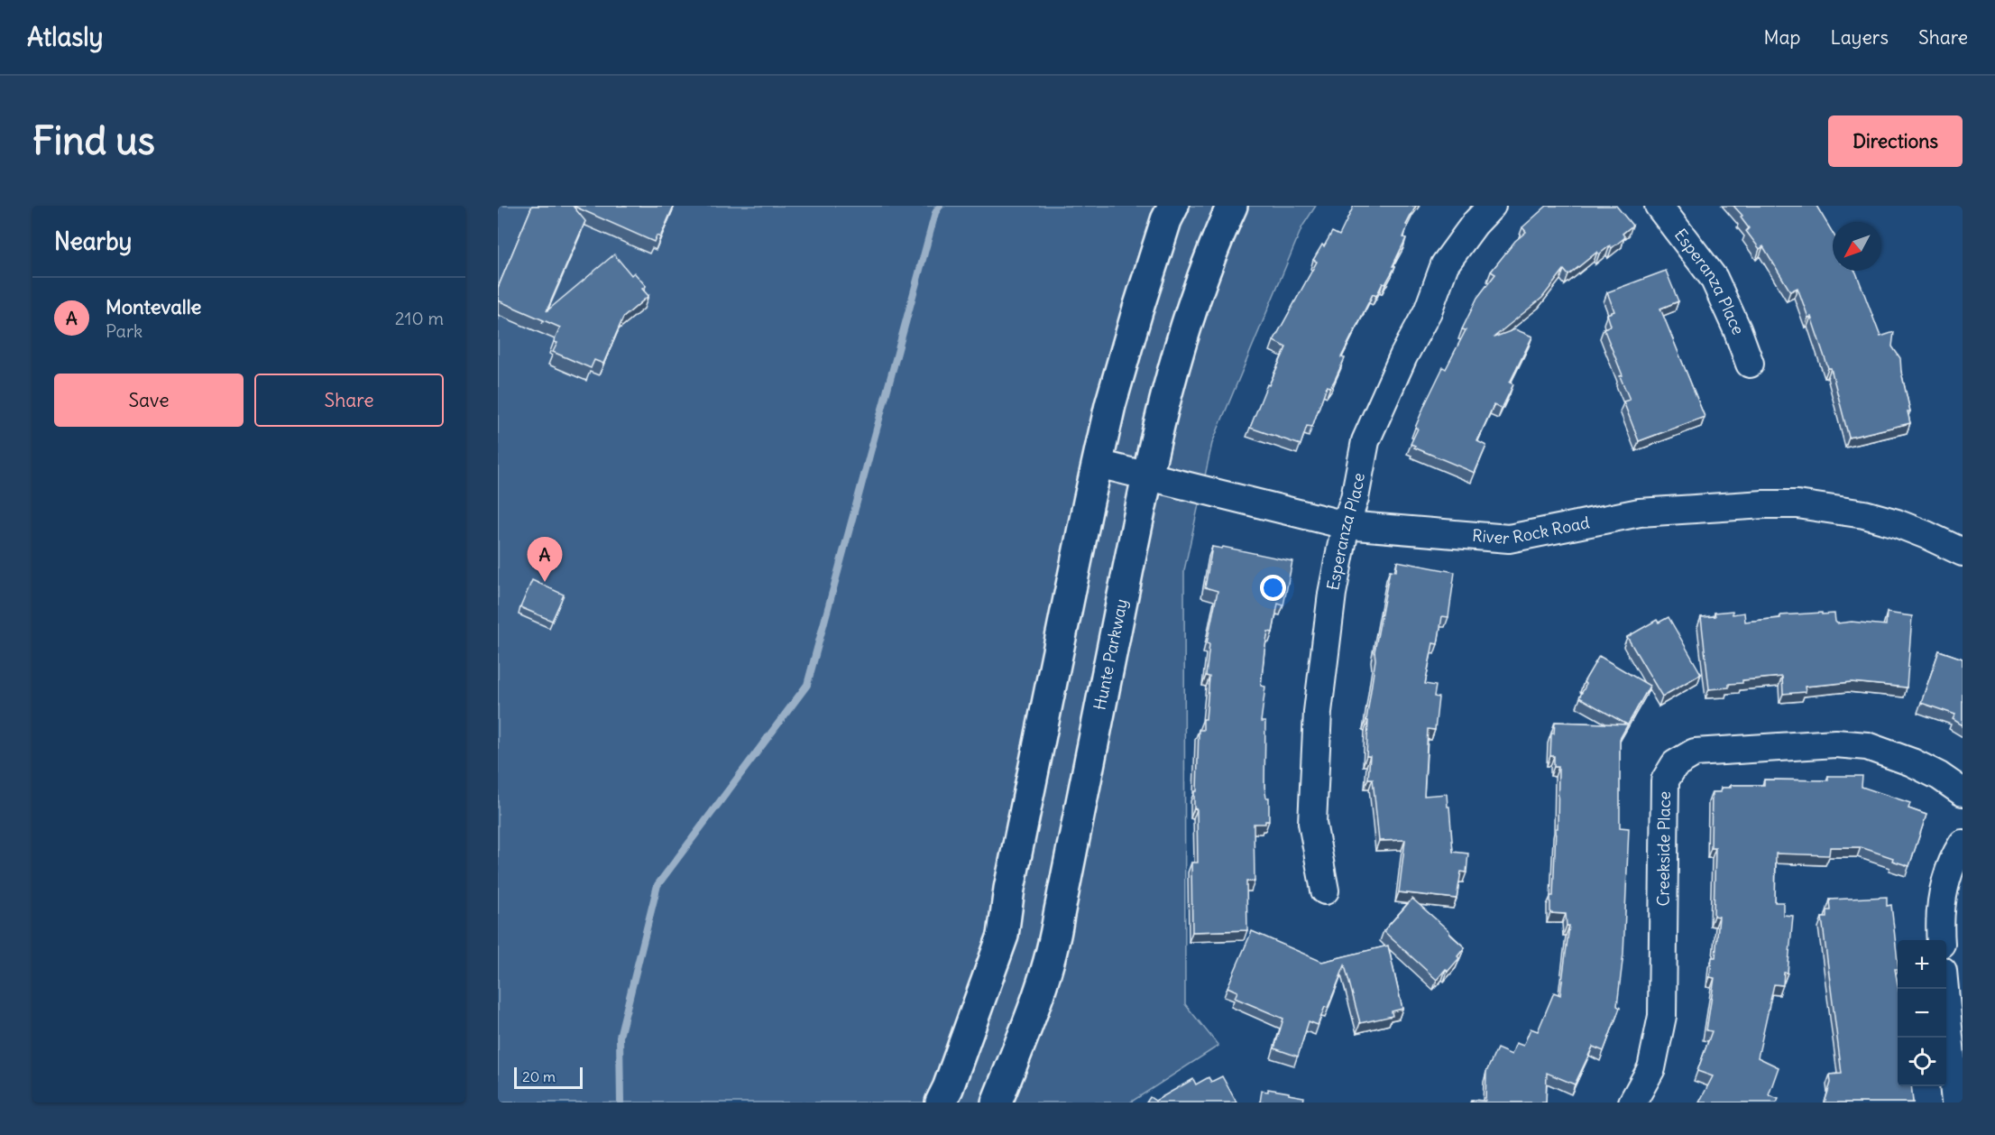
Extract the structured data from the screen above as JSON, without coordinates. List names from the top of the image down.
{
  "streets": {
    "main road": ["Hunte Parkway"],
    "street": ["Esperanza Place", "River Rock Road", "Creekside Place"]
  },
  "crossings": [
    ["Esperanza Place", "River Rock Road"],
    ["River Rock Road", "Hunte Parkway"]
  ],
  "scale_bar": "20 m",
  "north": "bottom left",
  "page": {
    "header": "Atlasly",
    "nav": ["Map", "Layers", "Share"],
    "buttons": [
      "Directions",
      ["Save", "Share"]
    ],
    "title": "Find us",
    "heading": "Nearby",
    "list": [
      {
        "mark": "A",
        "name": "Montevalle",
        "note": "Park",
        "value": "210 m"
      }
    ],
    "pins": "A",
    "map_buttons": ["+", "−"],
    "scale": "20 m"
  }
}
